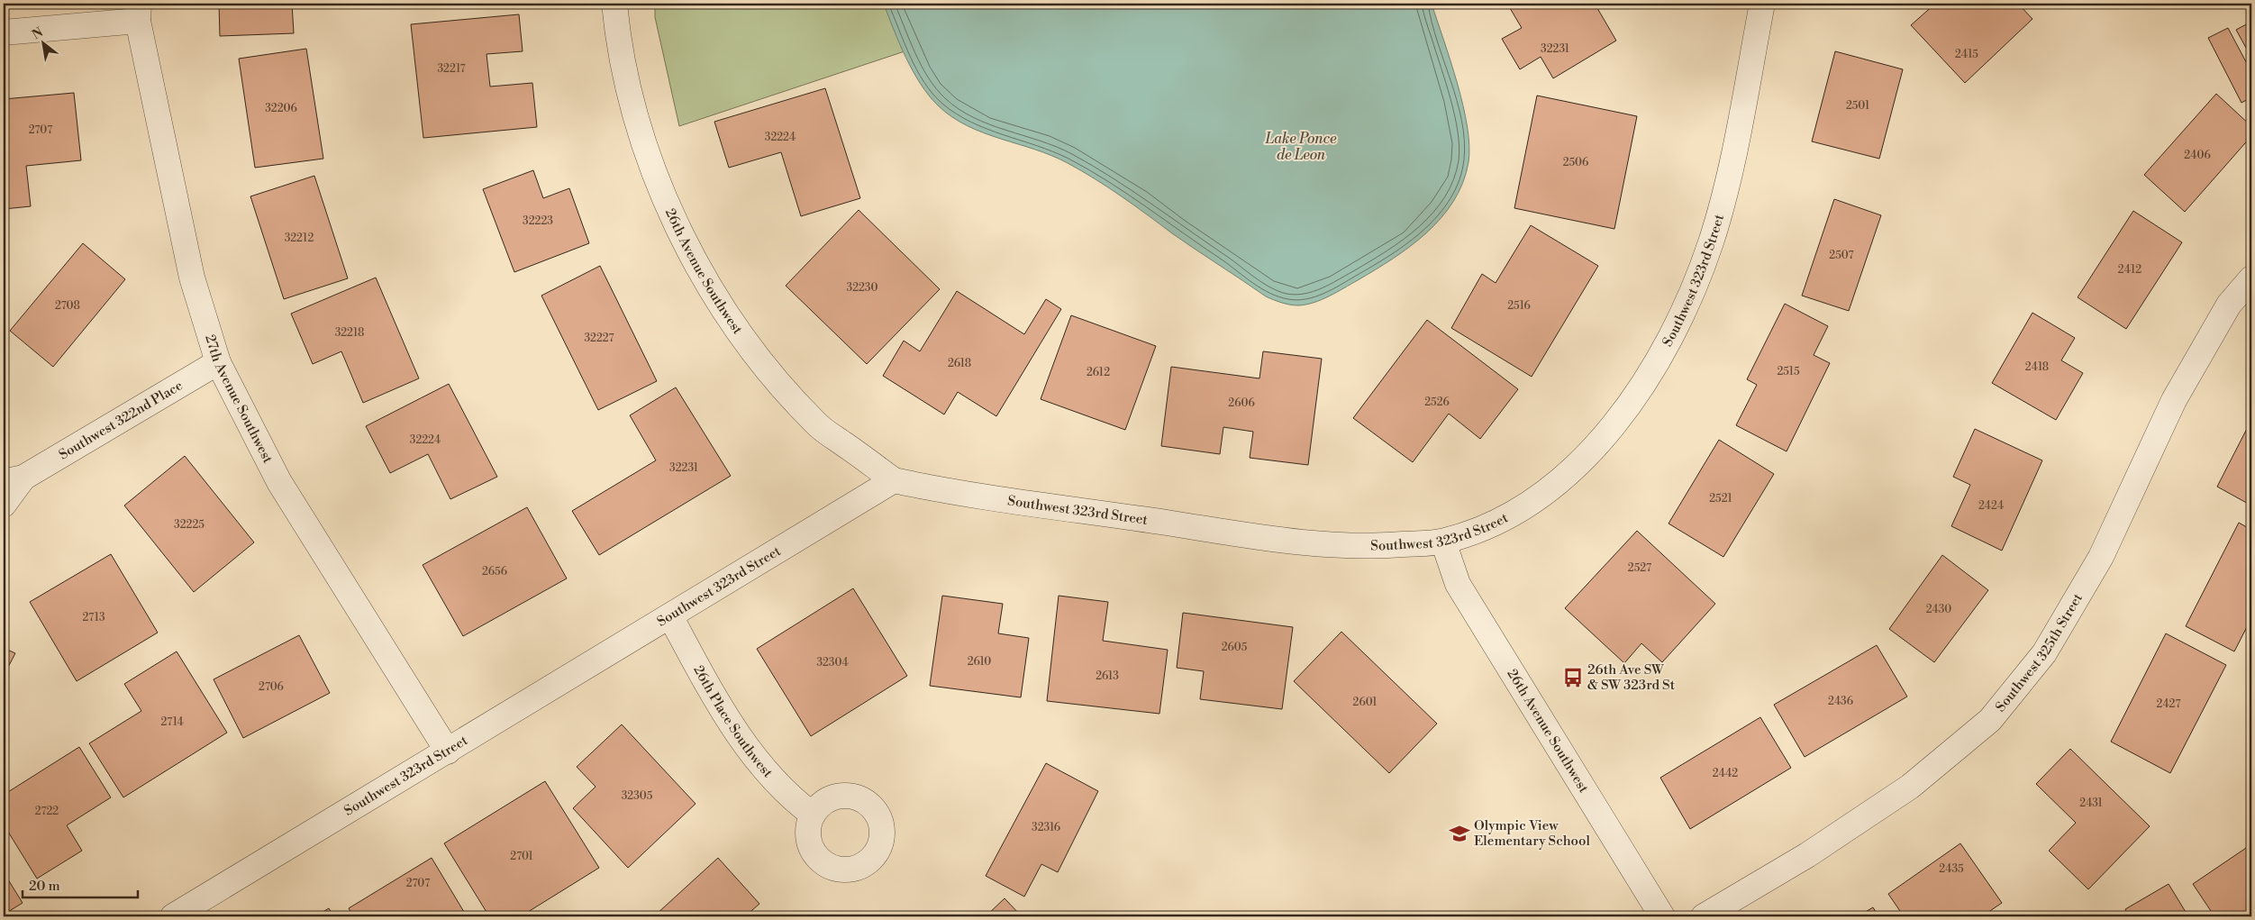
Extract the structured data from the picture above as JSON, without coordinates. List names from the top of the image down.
{
  "streets": {
    "street": [
      "26th Avenue Southwest",
      "Southwest 323rd Street",
      "27th Avenue Southwest",
      "Southwest 322nd Place",
      "Southwest 325th Street",
      "26th Place Southwest"
    ]
  },
  "crossings": [
    ["26th Avenue Southwest", "Southwest 323rd Street"],
    ["Southwest 323rd Street", "27th Avenue Southwest"],
    ["Southwest 323rd Street", "26th Place Southwest"],
    ["27th Avenue Southwest", "Southwest 322nd Place"]
  ],
  "water": ["Lake Ponce de Leon"],
  "places": {
    "bus stop": ["26th Ave SW & SW 323rd St"],
    "school or university": ["Olympic View Elementary School"]
  },
  "house_numbers": [
    "32231",
    "2415",
    "32217",
    "2501",
    "32206",
    "2707",
    "32224",
    "2406",
    "2506",
    "32223",
    "32212",
    "2507",
    "2412",
    "32230",
    "2708",
    "2516",
    "32218",
    "32227",
    "2618",
    "2418",
    "2515",
    "2612",
    "2526",
    "2606",
    "32224",
    "32231",
    "2521",
    "2424",
    "32225",
    "2527",
    "2656",
    "2430",
    "2713",
    "2605",
    "2610",
    "32304",
    "2613",
    "2706",
    "2436",
    "2601",
    "2427",
    "2714",
    "2442",
    "32305",
    "2431",
    "2722",
    "32316",
    "2701",
    "2435",
    "2707"
  ],
  "scale_bar": "20 m",
  "north": "top left"
}
